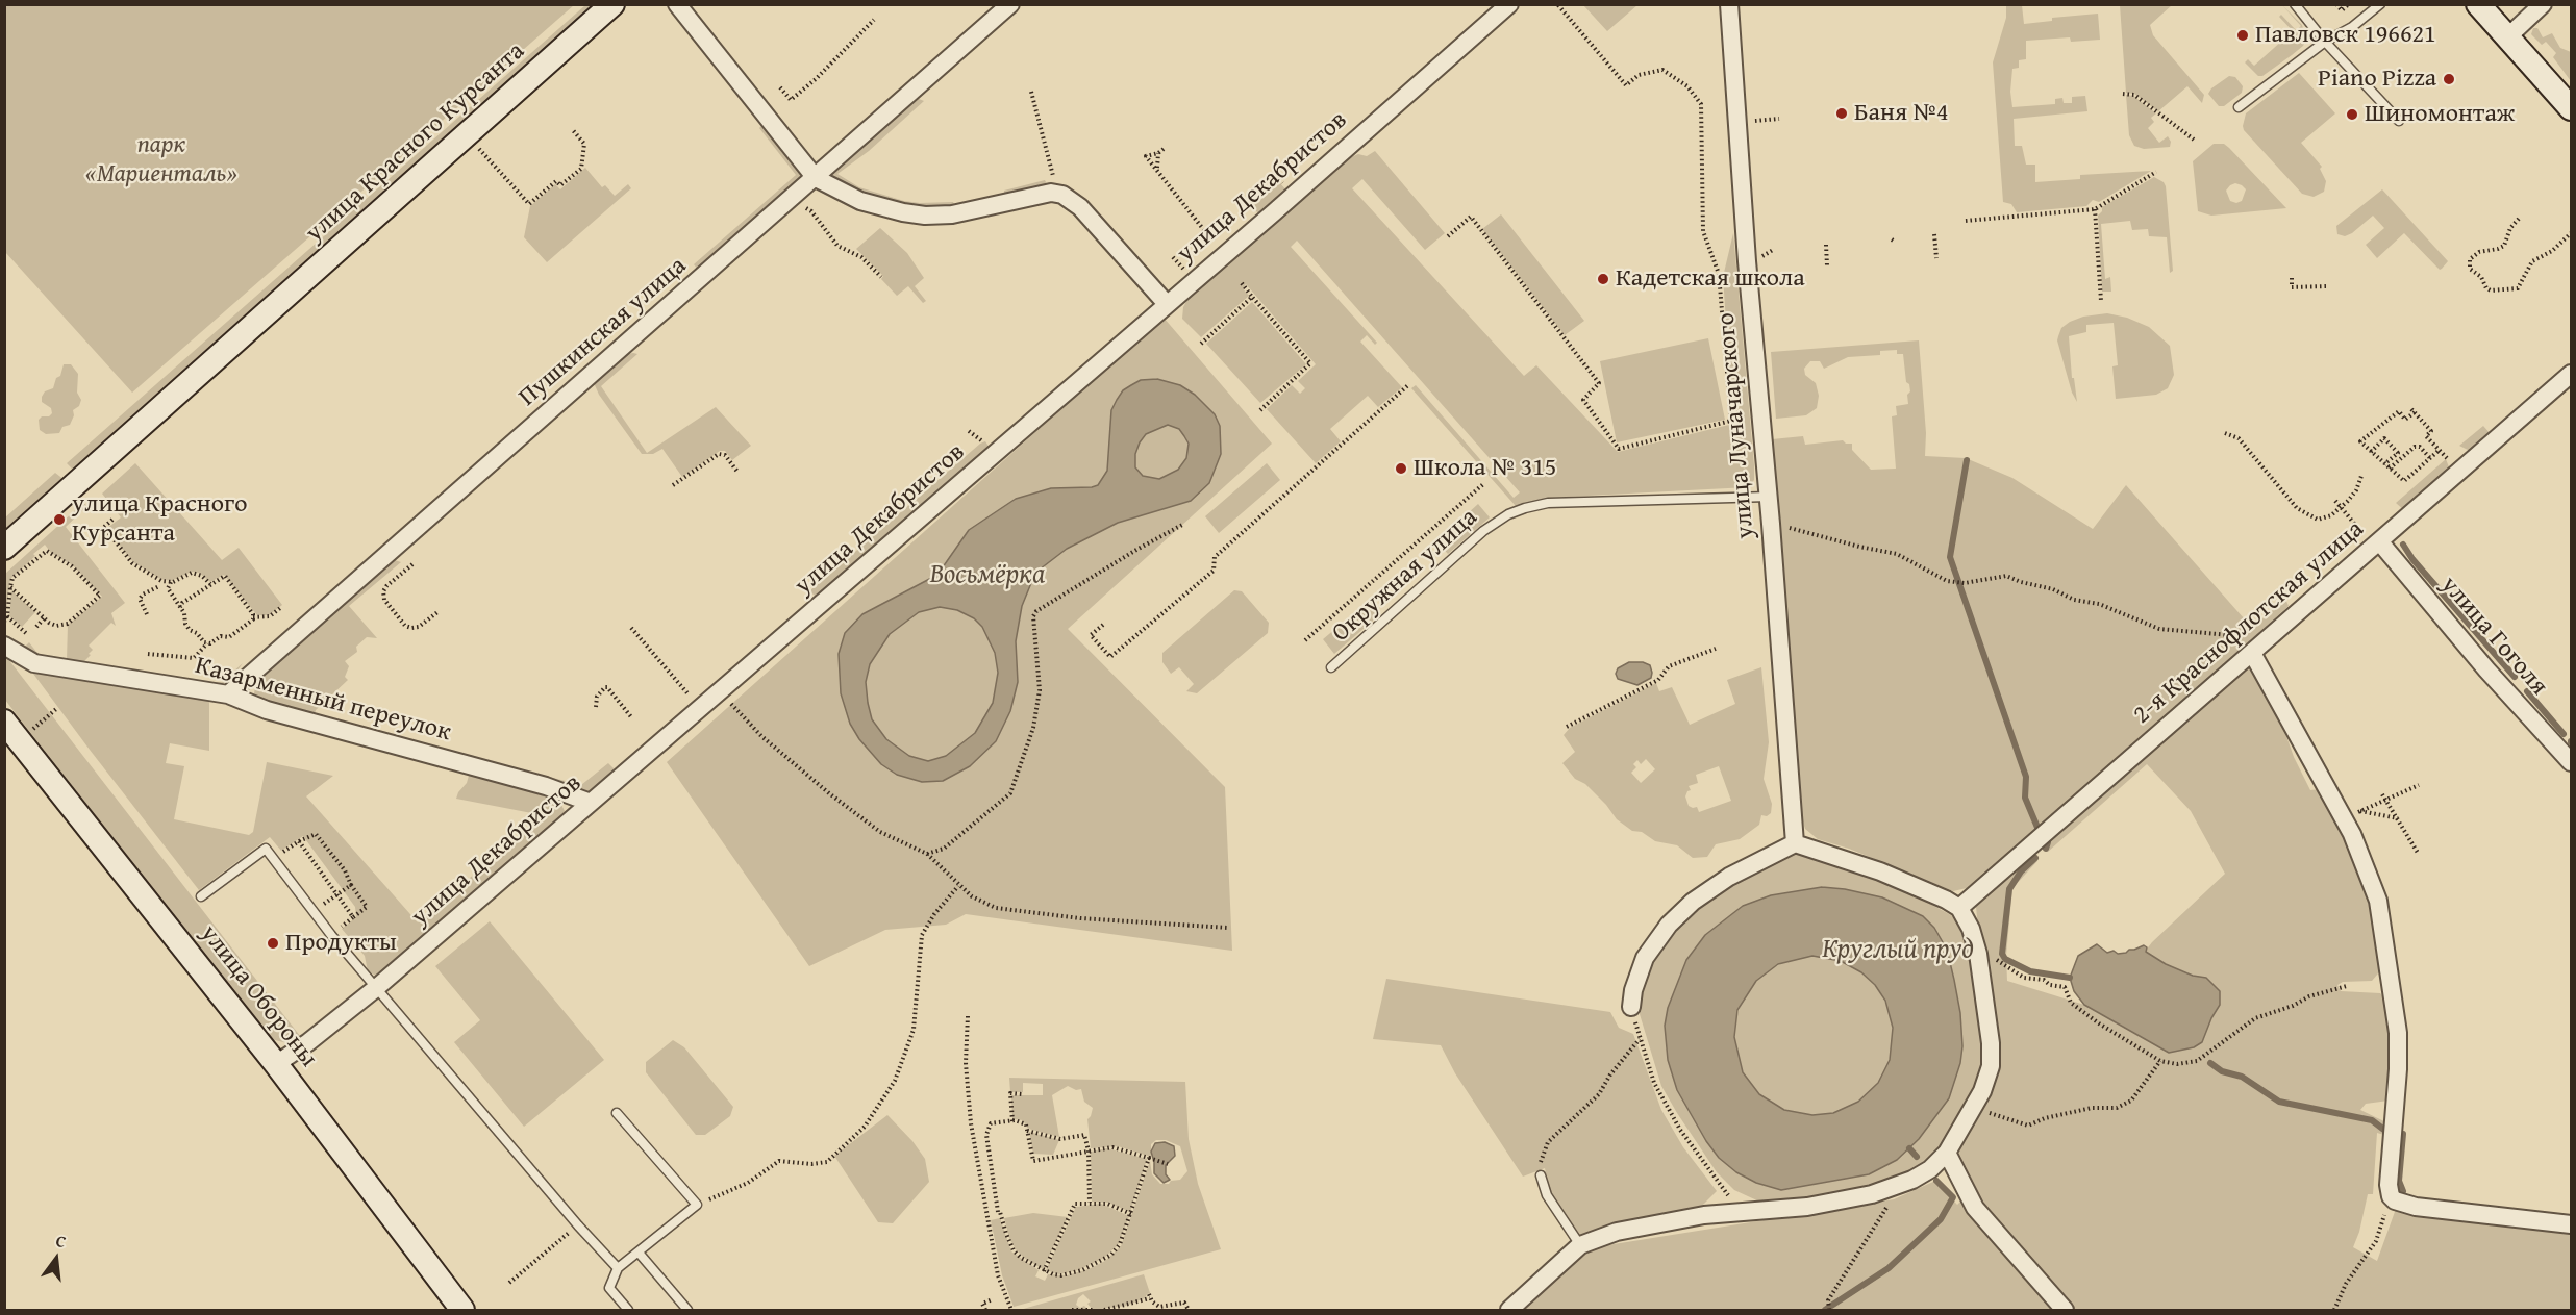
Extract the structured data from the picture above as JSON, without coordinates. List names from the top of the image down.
{
  "streets": {
    "street": [
      "улица Красного Курсанта",
      "улица Декабристов",
      "Пушкинская улица",
      "улица Луначарского",
      "2-я Краснофлотская улица",
      "улица Гоголя",
      "Казарменный переулок",
      "улица Обороны"
    ],
    "lane": ["Окружная улица"]
  },
  "crossings": [
    ["улица Декабристов", "Казарменный переулок"],
    ["улица Декабристов", "улица Обороны"],
    ["Пушкинская улица", "Казарменный переулок"],
    ["улица Луначарского", "Окружная улица"],
    ["2-я Краснофлотская улица", "улица Гоголя"]
  ],
  "water": ["Восьмёрка", "Круглый пруд"],
  "parks": ["парк «Мариенталь»"],
  "places": [
    "Павловск 196621",
    "Piano Pizza",
    "Баня №4",
    "Шиномонтаж",
    "Кадетская школа",
    "Школа № 315",
    "улица Красного Курсанта",
    "Продукты"
  ],
  "north": "top"
}
